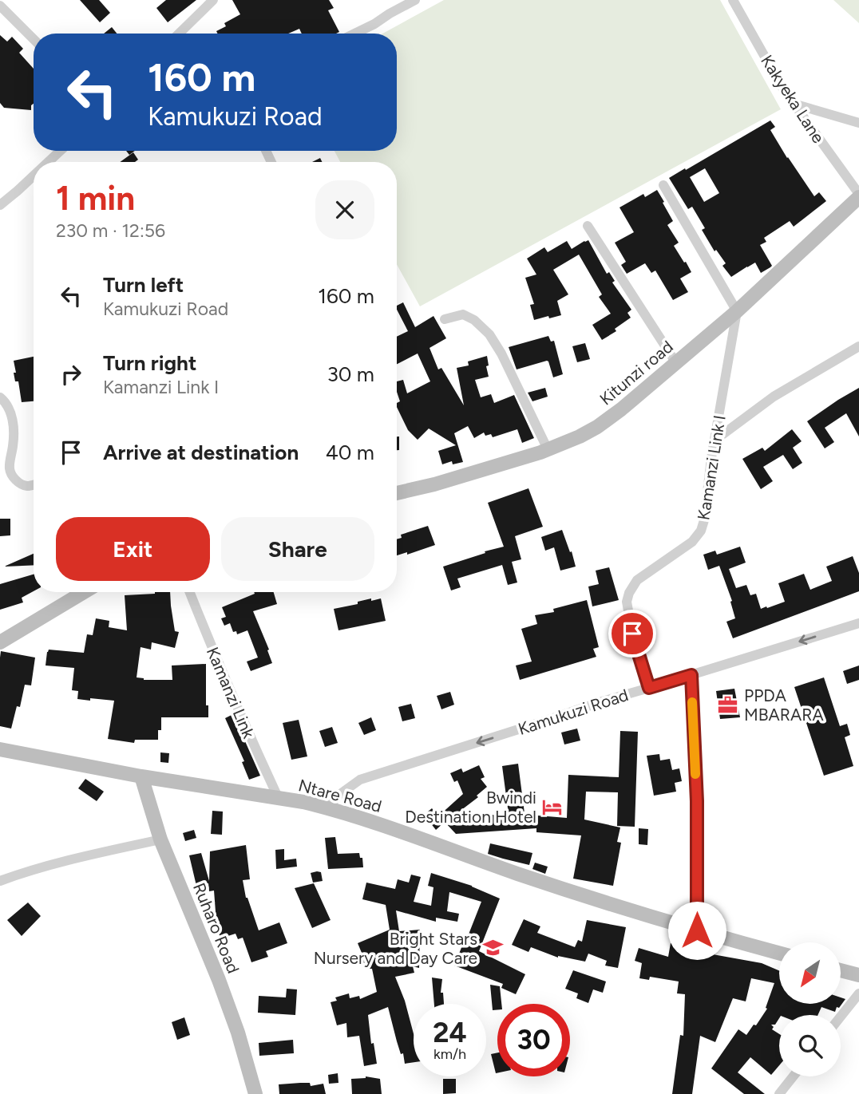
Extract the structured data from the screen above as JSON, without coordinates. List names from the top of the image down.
{
  "streets": {
    "street": [
      "Kakyeka Lane",
      "Kitunzi road",
      "Kamanzi Link I",
      "Kamanzi Link",
      "Kamukuzi Road",
      "Ntare Road",
      "Ruharo Road"
    ]
  },
  "crossings": [
    ["Kakyeka Lane", "Kitunzi road"],
    ["Kitunzi road", "Kamanzi Link I"],
    ["Kamanzi Link I", "Kamukuzi Road"],
    ["Kamanzi Link", "Ntare Road"],
    ["Kamukuzi Road", "Ntare Road"],
    ["Ntare Road", "Ruharo Road"]
  ],
  "one_way": ["Kamukuzi Road"],
  "places": {
    "office": ["PPDA MBARARA"],
    "hotel": ["Bwindi Destination Hotel"],
    "school or university": ["Bright Stars Nursery and Day Care"]
  },
  "north": "bottom left",
  "page": {
    "turn": ["160 m", "Kamukuzi Road"],
    "heading": ["1 min", "230 m · 12:56"],
    "list": [
      {
        "name": "Turn left",
        "note": "Kamukuzi Road",
        "value": "160 m"
      },
      {
        "name": "Turn right",
        "note": "Kamanzi Link I",
        "value": "30 m"
      },
      {
        "name": "Arrive at destination",
        "value": "40 m"
      }
    ],
    "buttons": ["Exit", "Share"],
    "speed": "24 km/h",
    "limit": "30"
  }
}
